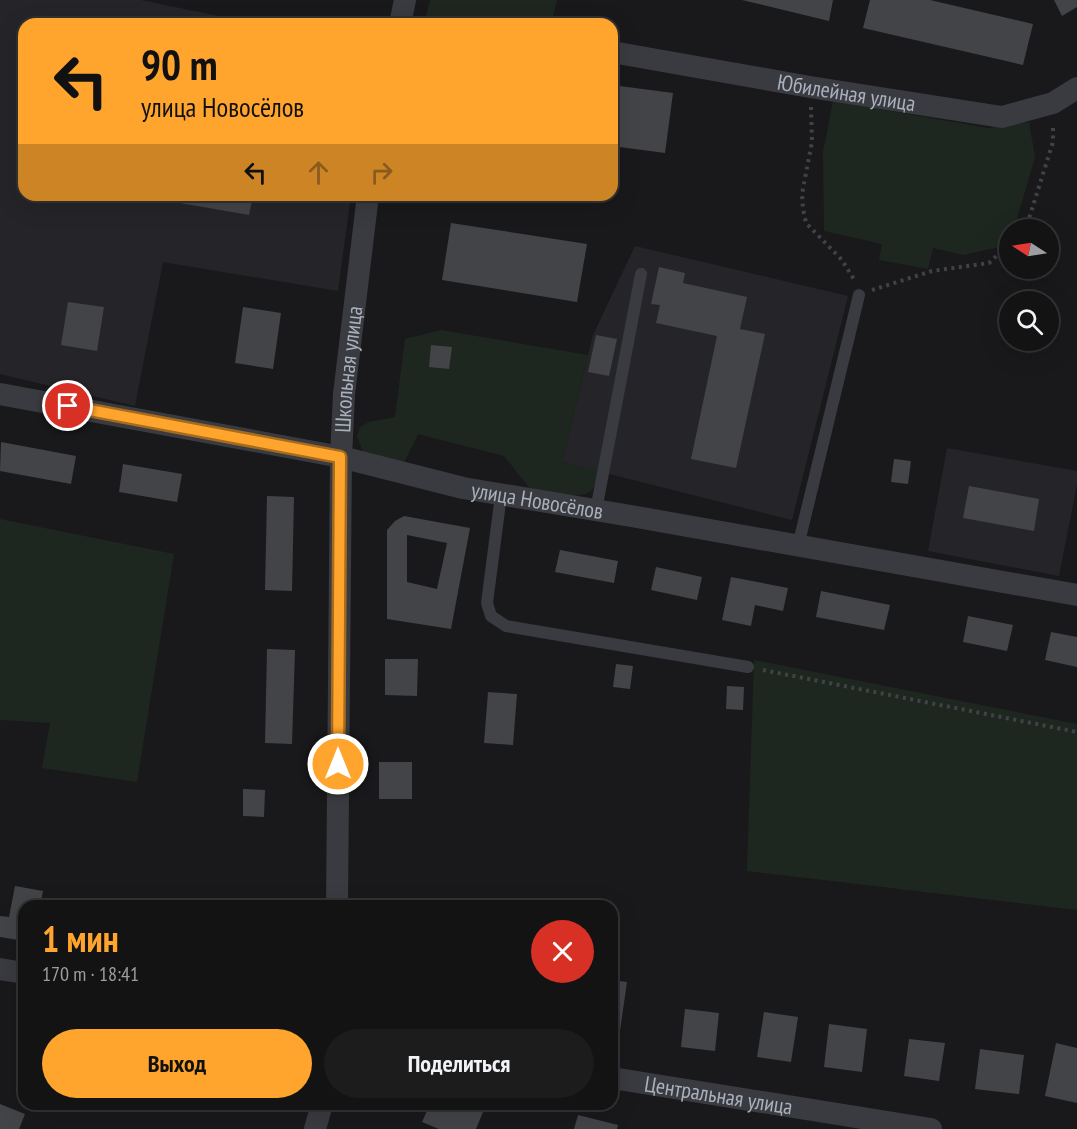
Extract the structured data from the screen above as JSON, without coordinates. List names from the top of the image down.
{
  "streets": {
    "street": [
      "Юбилейная улица",
      "Школьная улица",
      "улица Новосёлов",
      "Центральная улица"
    ]
  },
  "crossings": [
    ["Школьная улица", "улица Новосёлов"]
  ],
  "north": "left",
  "page": {
    "turn": ["90 m", "улица Новосёлов"],
    "heading": ["1 мин", "170 m · 18:41"],
    "buttons": ["Выход", "Поделиться"]
  }
}
